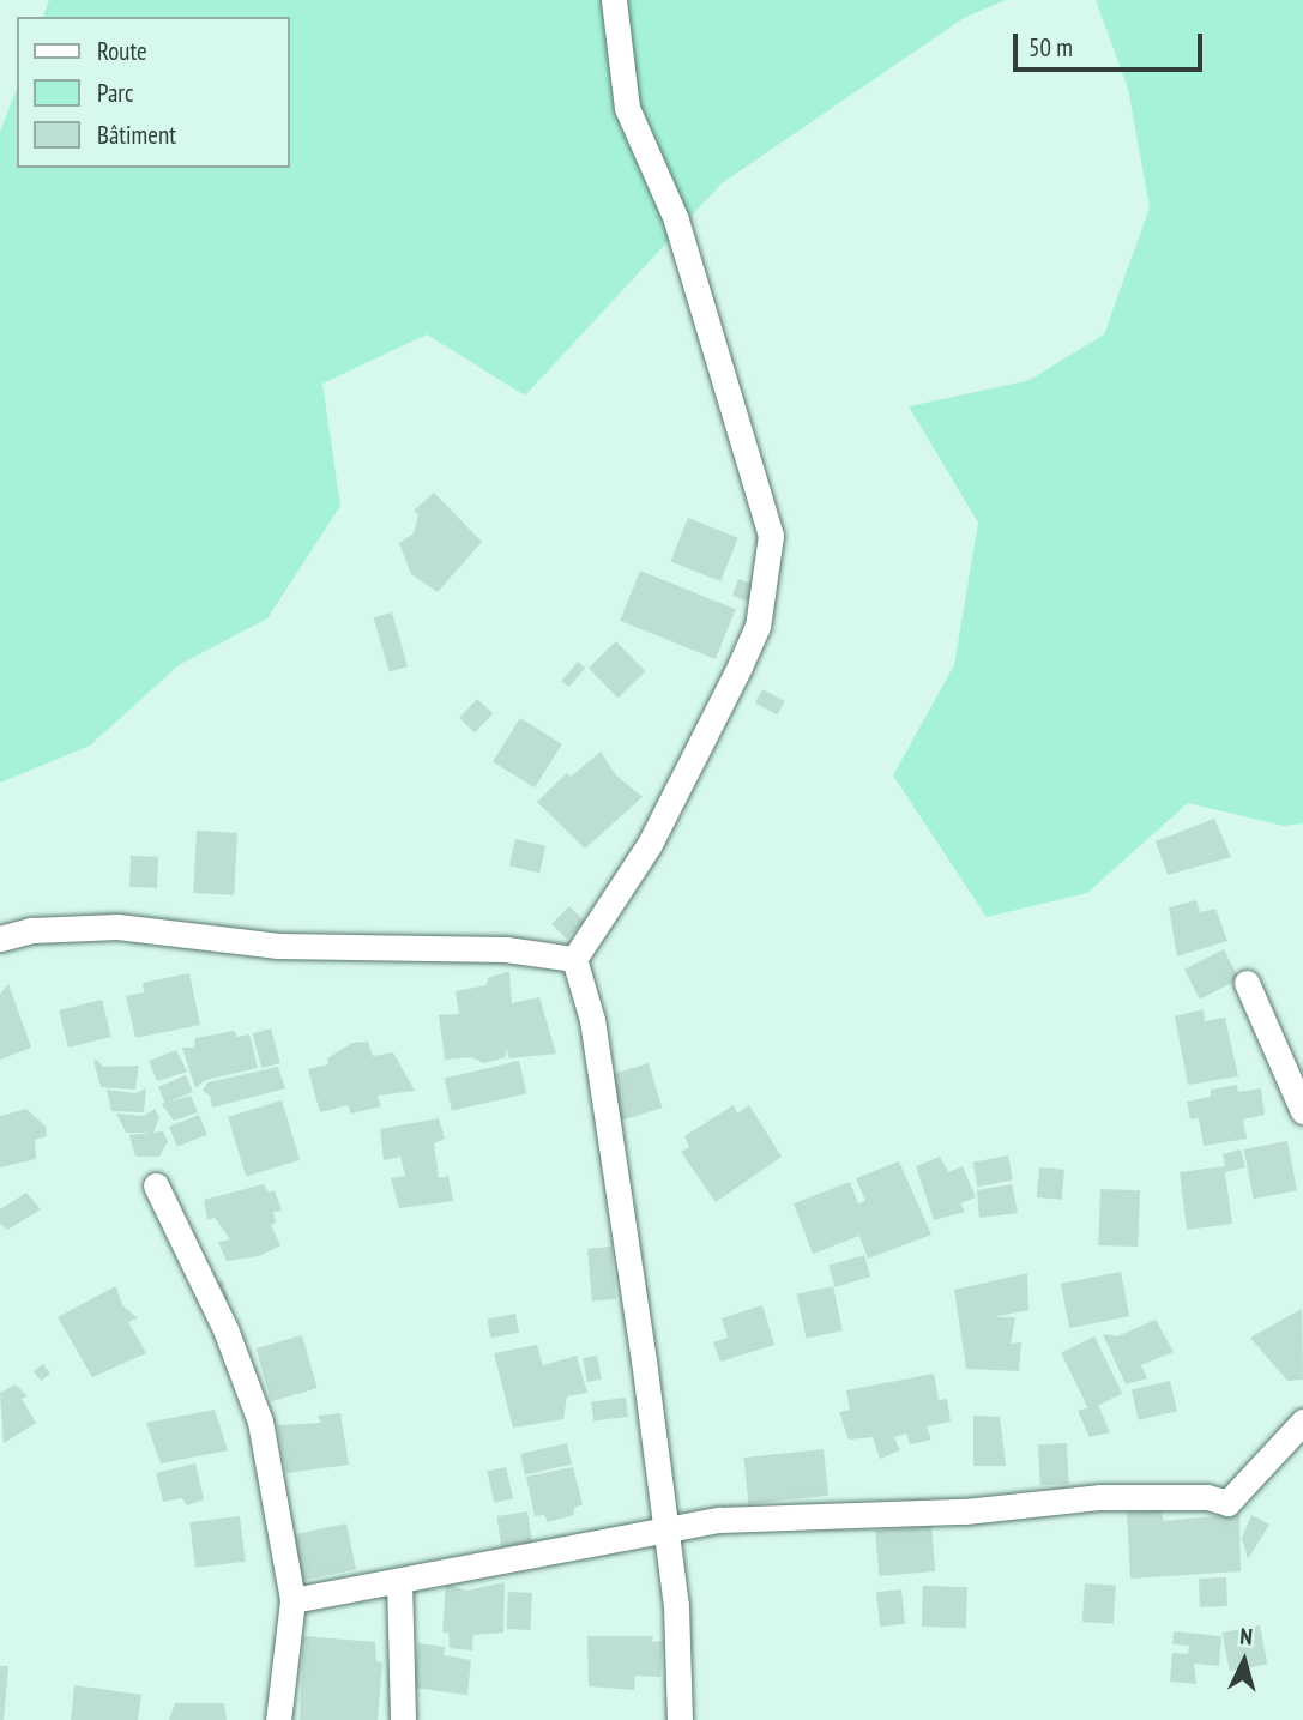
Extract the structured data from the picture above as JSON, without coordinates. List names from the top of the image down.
{
  "legend": ["Route", "Parc", "Bâtiment"],
  "scale_bar": "50 m",
  "north": "top"
}
